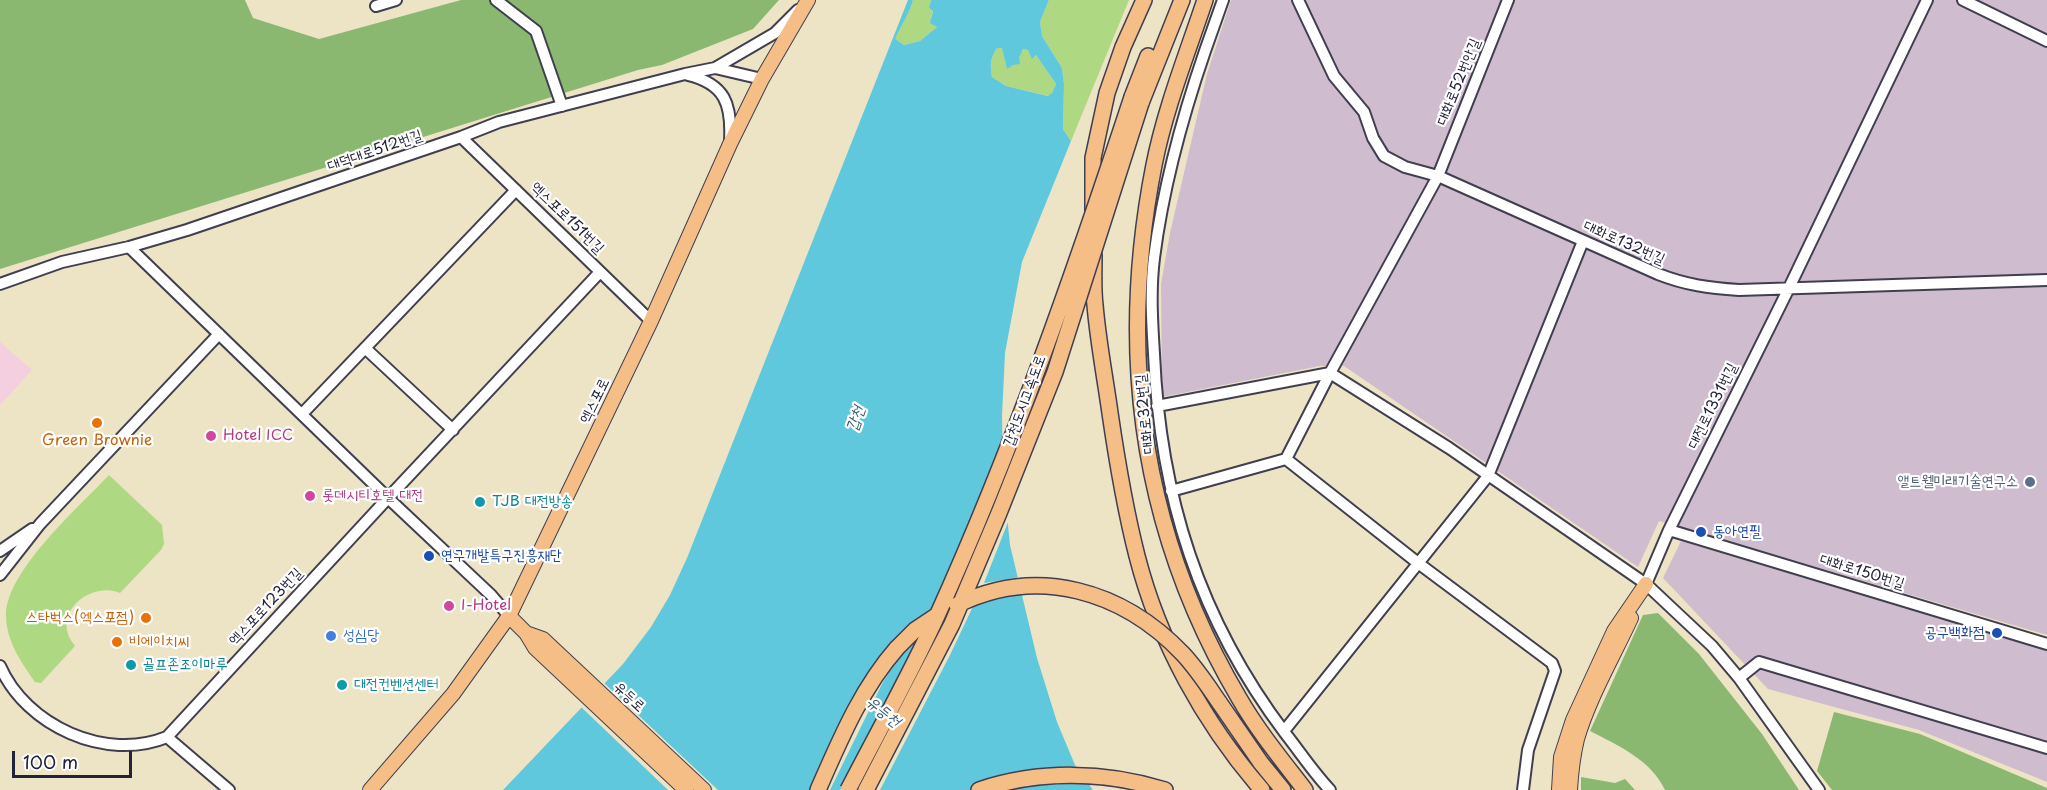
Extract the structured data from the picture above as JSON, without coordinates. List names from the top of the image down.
{
  "streets": {
    "highway": ["갑천도시고속도로"],
    "main road": ["엑스포로", "유등로"],
    "street": [
      "대화로52번안길",
      "대덕대로512번길",
      "엑스포로151번길",
      "대화로132번길",
      "대전로1331번길",
      "대화로32번길",
      "대화로150번길",
      "엑스포로123번길"
    ]
  },
  "crossings": [
    ["대화로52번안길", "대화로132번길"],
    ["대덕대로512번길", "엑스포로151번길"],
    ["대덕대로512번길", "엑스포로"],
    ["엑스포로151번길", "엑스포로"],
    ["엑스포로151번길", "엑스포로123번길"],
    ["대화로132번길", "대전로1331번길"],
    ["엑스포로", "유등로"],
    ["대전로1331번길", "대화로150번길"]
  ],
  "water": ["갑천", "유등천"],
  "places": [
    "Green Brownie",
    "Hotel ICC",
    "앨트웰미래기술연구소",
    "롯데시티호텔 대전",
    "TJB 대전방송",
    "동아연필",
    "연구개발특구진흥재단",
    "I-Hotel",
    "스타벅스(엑스포점)",
    "공구백화점",
    "성심당",
    "비에이치씨",
    "골프존조이마루",
    "대전컨벤션센터"
  ],
  "scale_bar": "100 m"
}
